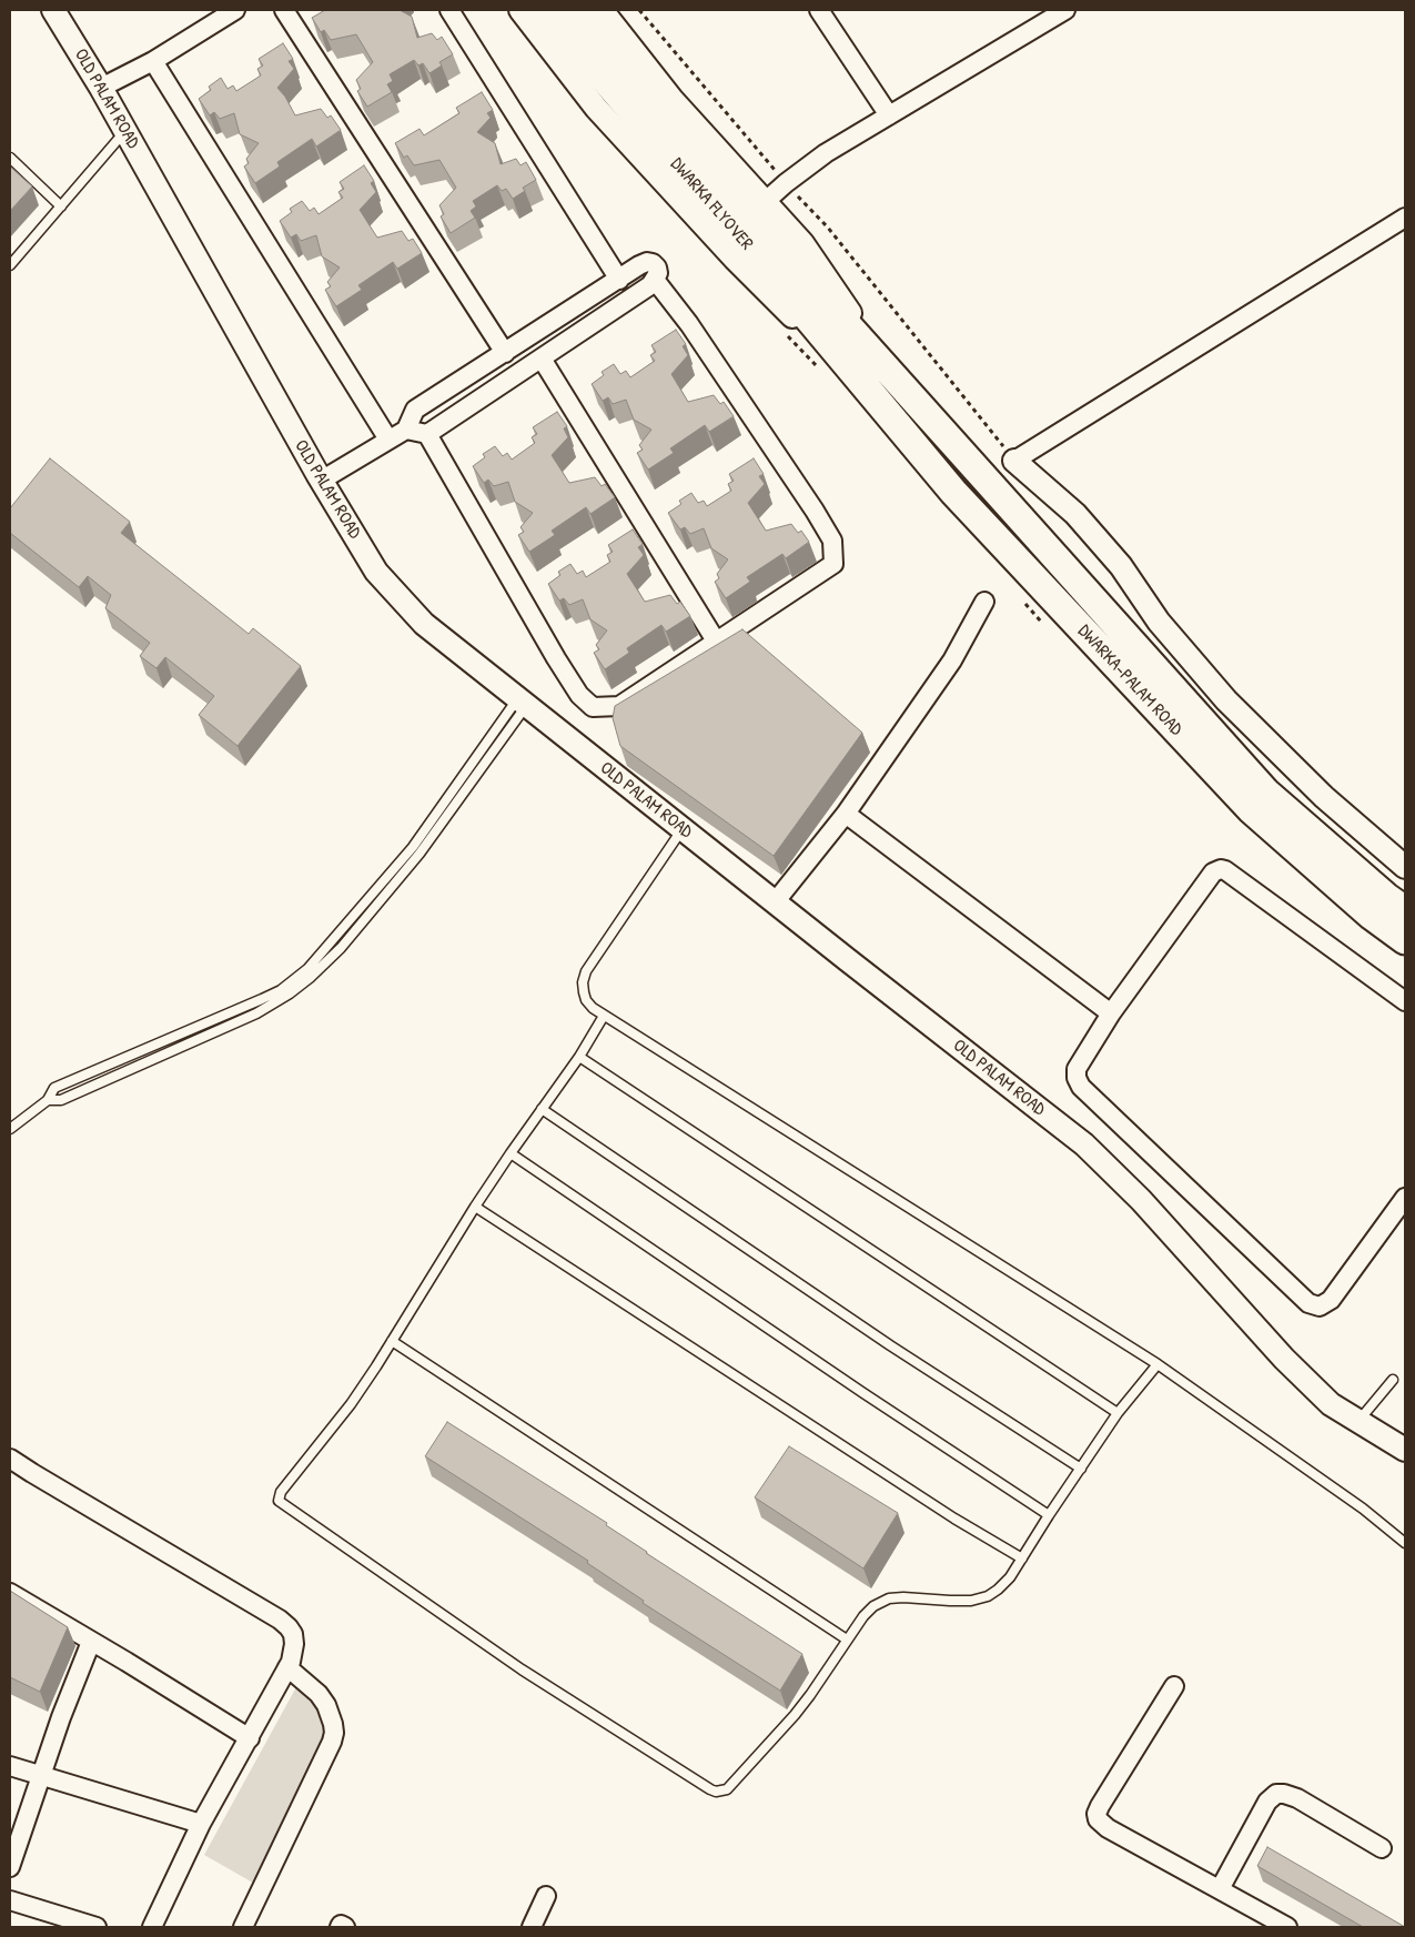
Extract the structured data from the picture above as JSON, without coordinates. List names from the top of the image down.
{
  "streets": {
    "main road": ["DWARKA FLYOVER", "DWARKA-PALAM ROAD"],
    "street": ["OLD PALAM ROAD"]
  },
  "crossings": [
    ["DWARKA FLYOVER", "DWARKA-PALAM ROAD"]
  ]
}
